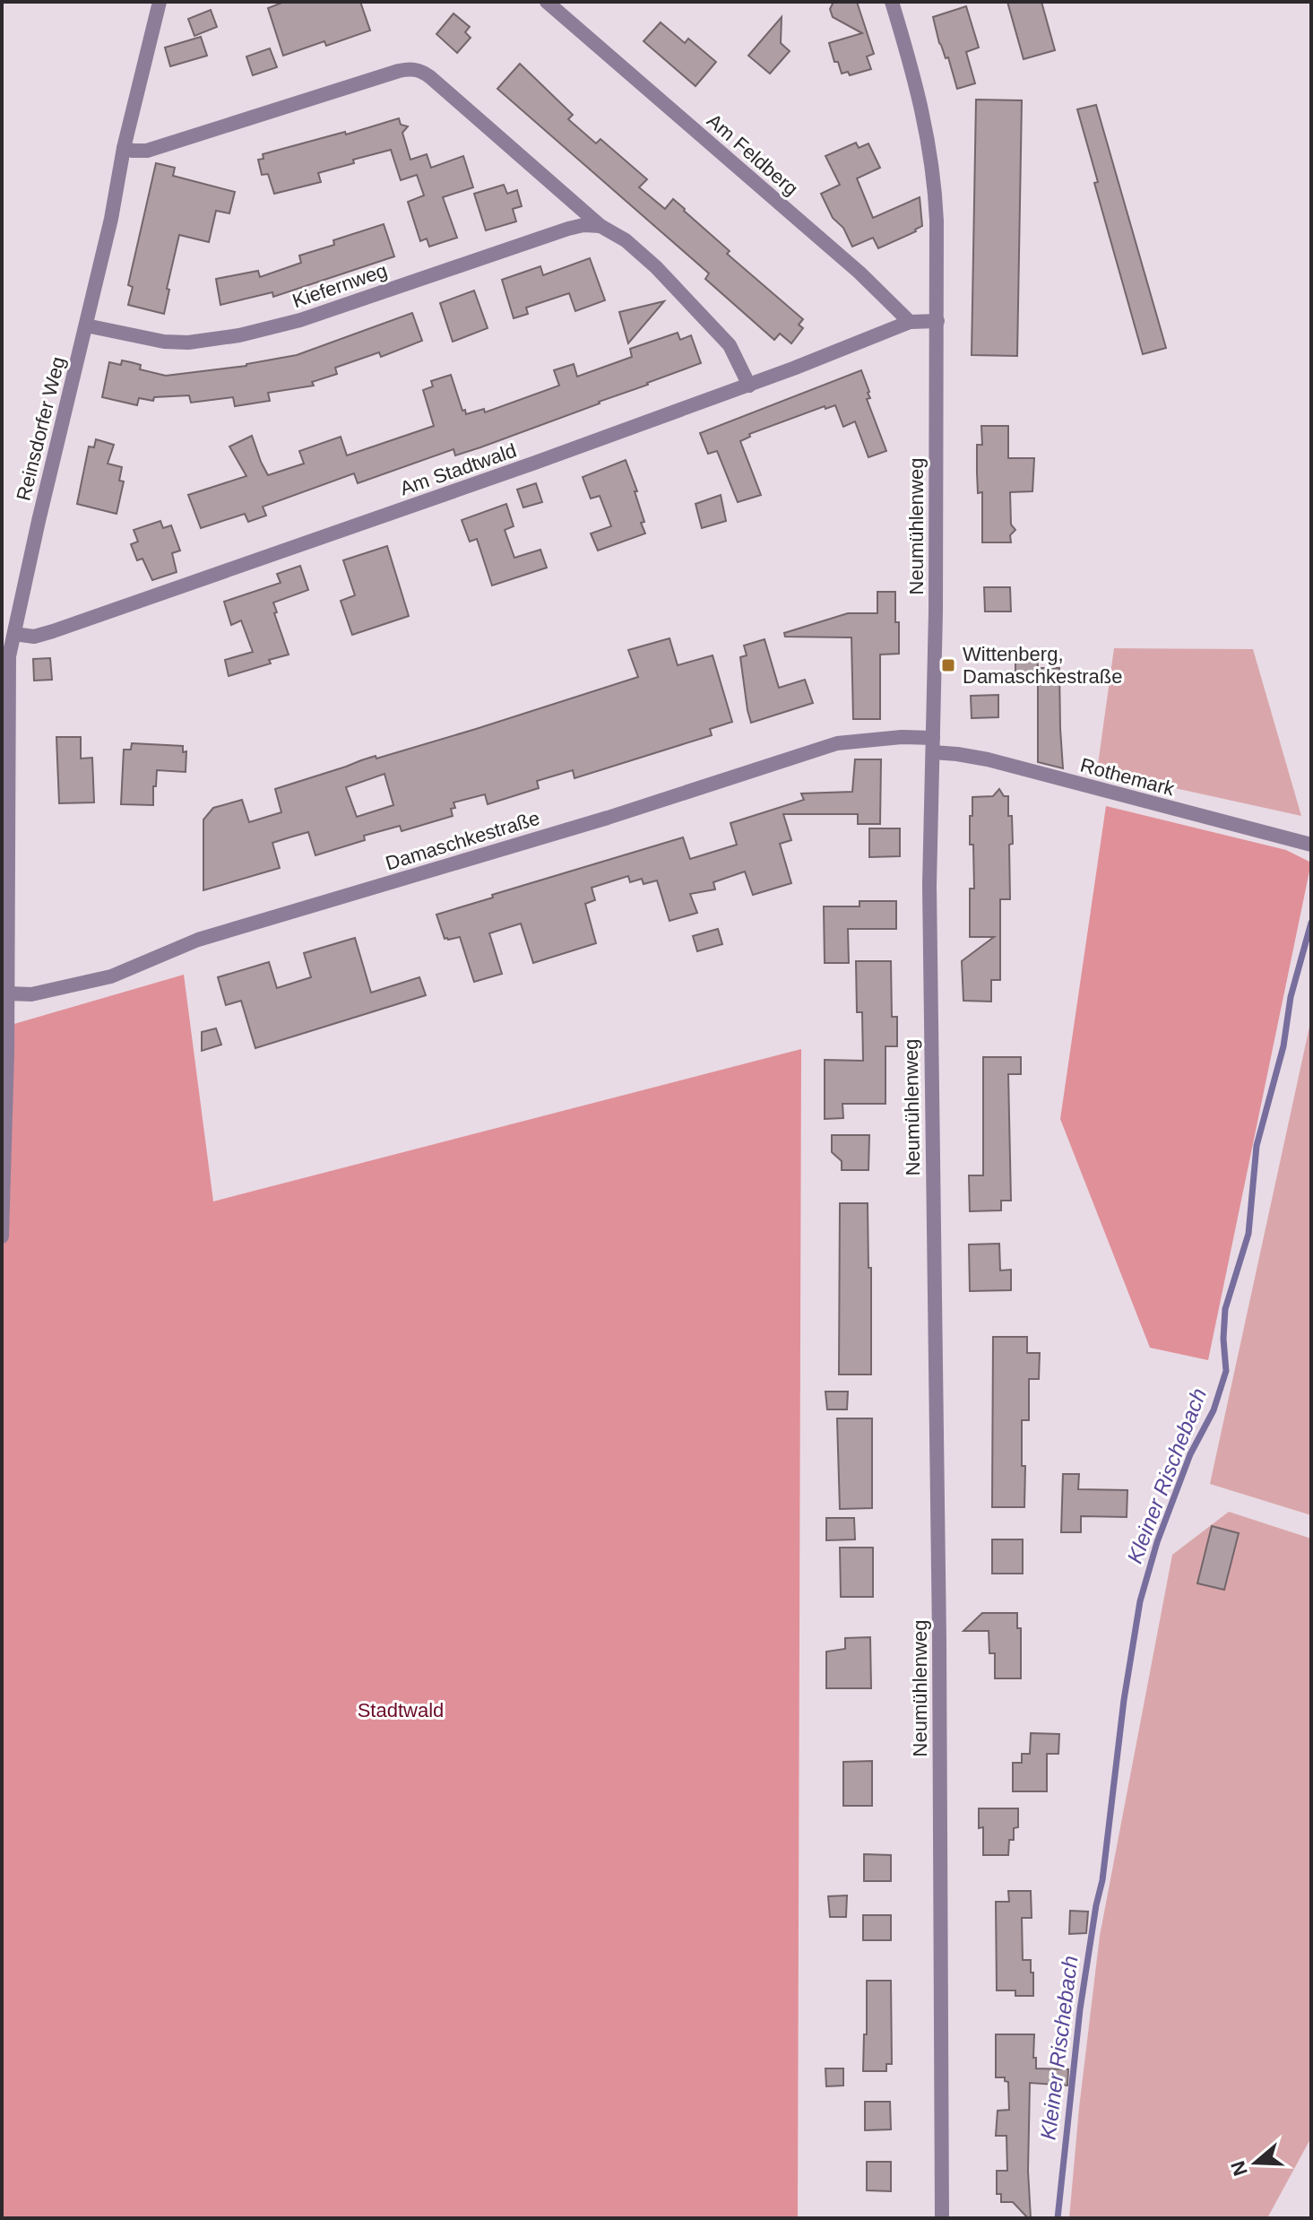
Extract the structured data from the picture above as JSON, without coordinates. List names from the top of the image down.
{
  "streets": {
    "street": [
      "Am Feldberg",
      "Kiefernweg",
      "Reinsdorfer Weg",
      "Am Stadtwald",
      "Neumühlenweg",
      "Rothemark",
      "Damaschkestraße"
    ]
  },
  "crossings": [
    ["Am Feldberg", "Am Stadtwald"],
    ["Kiefernweg", "Reinsdorfer Weg"],
    ["Reinsdorfer Weg", "Am Stadtwald"],
    ["Reinsdorfer Weg", "Damaschkestraße"],
    ["Neumühlenweg", "Rothemark"],
    ["Neumühlenweg", "Damaschkestraße"],
    ["Rothemark", "Damaschkestraße"]
  ],
  "water": ["Kleiner Rischebach"],
  "parks": ["Stadtwald"],
  "places": {
    "transit": ["Wittenberg, Damaschkestraße"]
  },
  "north": "left"
}
